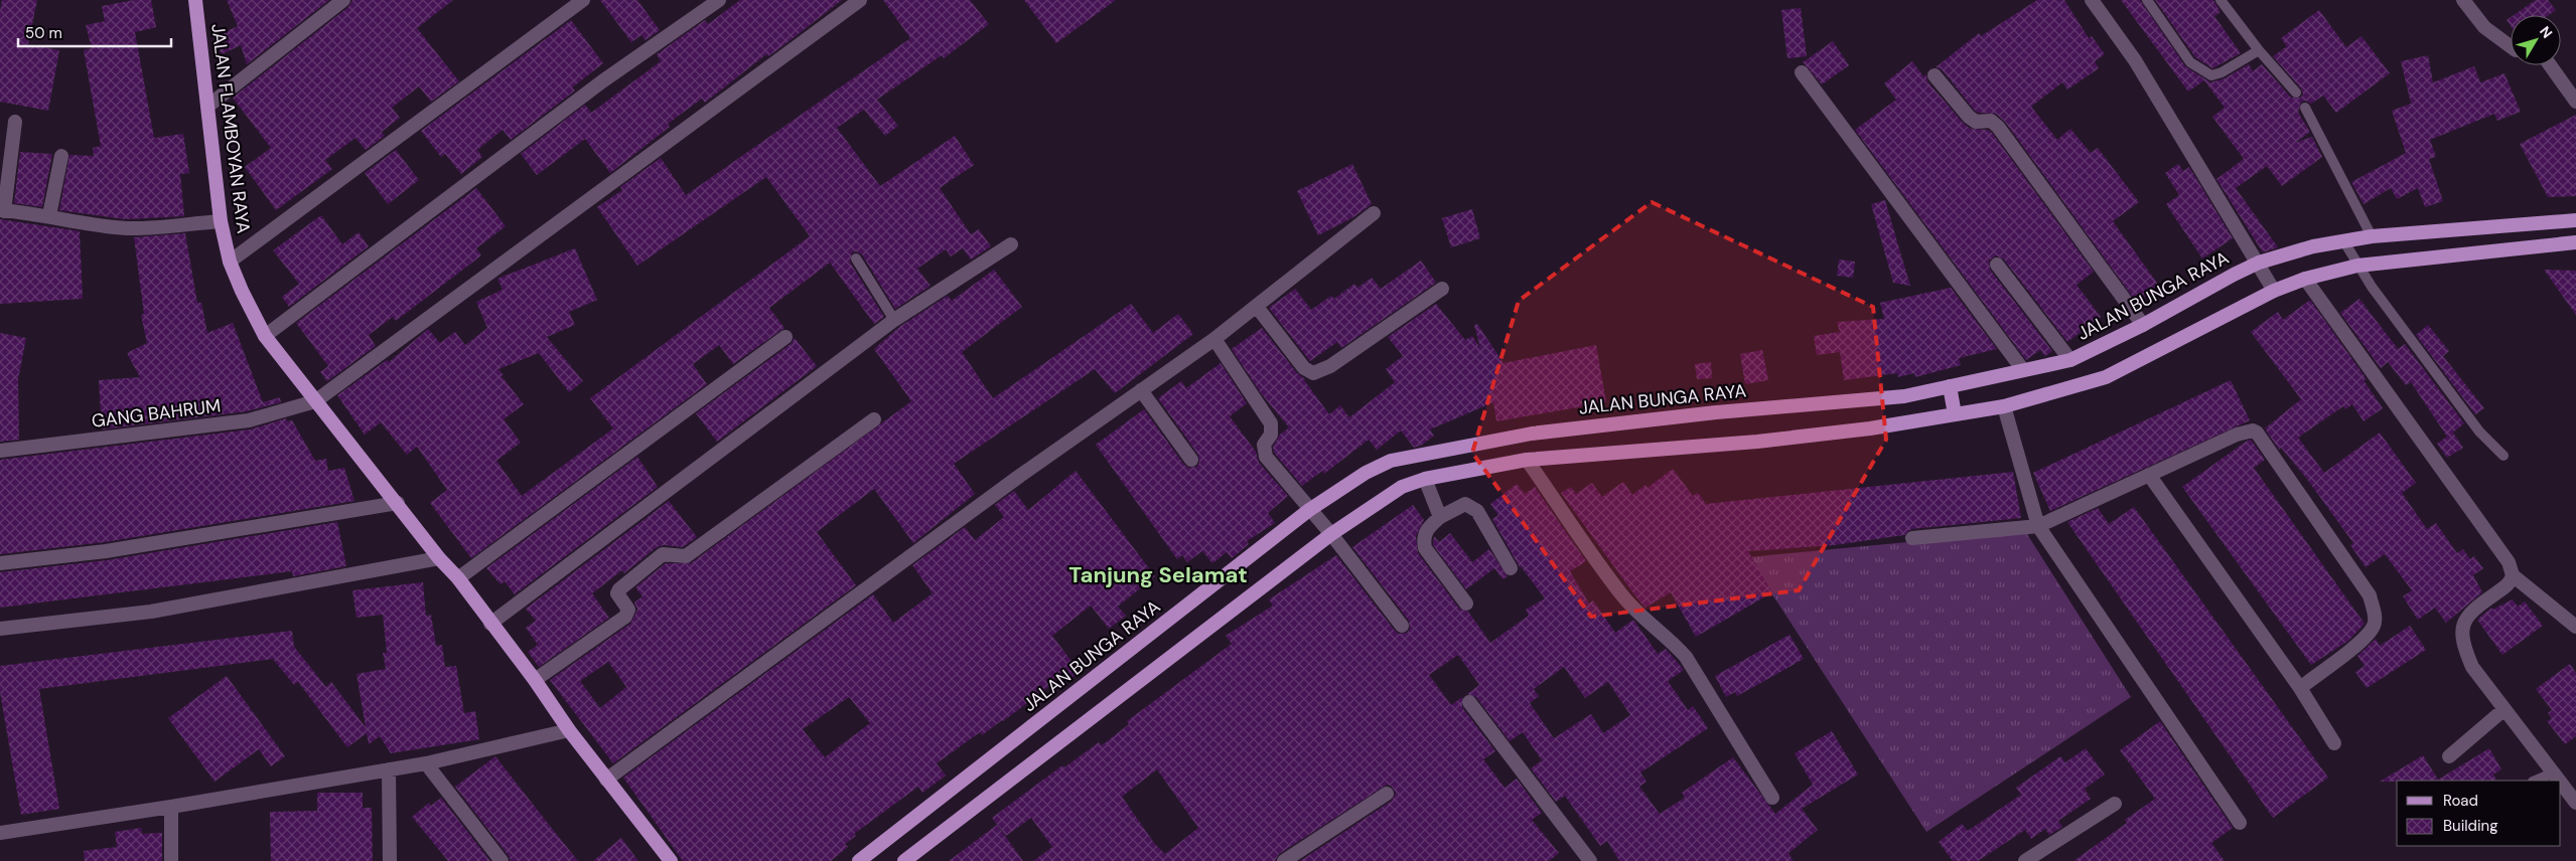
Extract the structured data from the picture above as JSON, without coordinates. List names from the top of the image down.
{
  "streets": {
    "main road": ["JALAN FLAMBOYAN RAYA", "JALAN BUNGA RAYA"],
    "street": ["GANG BAHRUM"]
  },
  "crossings": [
    ["JALAN FLAMBOYAN RAYA", "GANG BAHRUM"]
  ],
  "districts": ["Tanjung Selamat"],
  "legend": ["Road", "Building"],
  "scale_bar": "50 m",
  "north": "top right"
}
